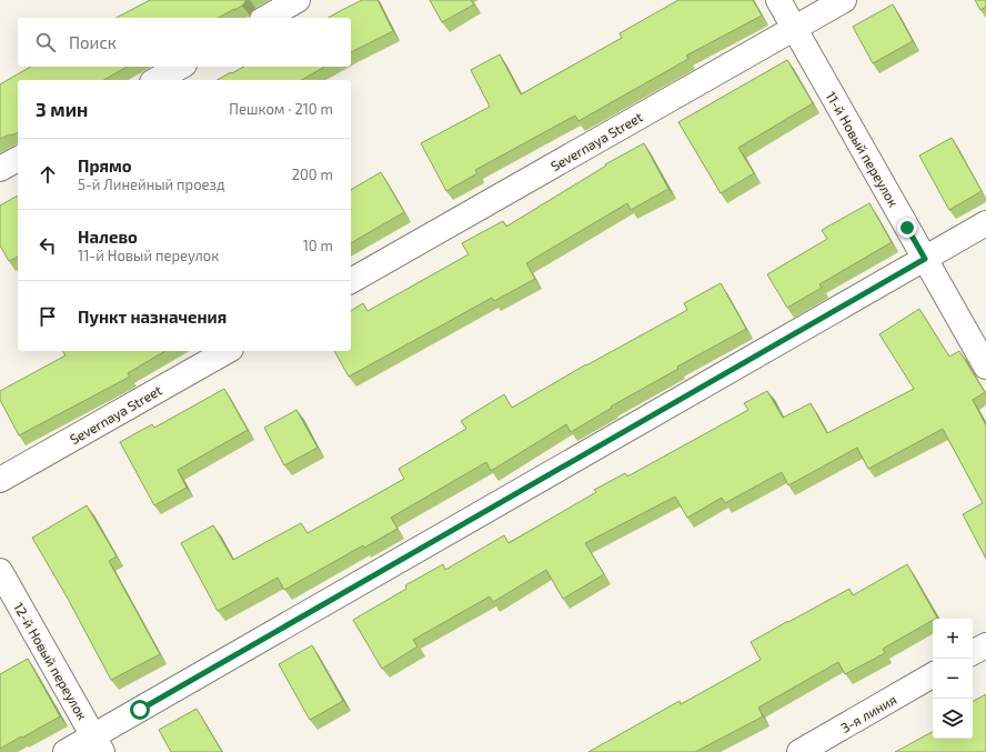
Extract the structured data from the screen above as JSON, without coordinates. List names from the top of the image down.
{
  "streets": {
    "street": [
      "Severnaya Street",
      "11-й Новый переулок",
      "12-й Новый переулок",
      "3-я линия"
    ]
  },
  "crossings": [
    ["Severnaya Street", "11-й Новый переулок"]
  ],
  "page": {
    "search": "Поиск",
    "heading": ["3 мин", "Пешком · 210 m"],
    "list": [
      ["Прямо", "5-й Линейный проезд", "200 m"],
      ["Налево", "11-й Новый переулок", "10 m"],
      "Пункт назначения"
    ],
    "map_buttons": ["+", "−"]
  }
}
